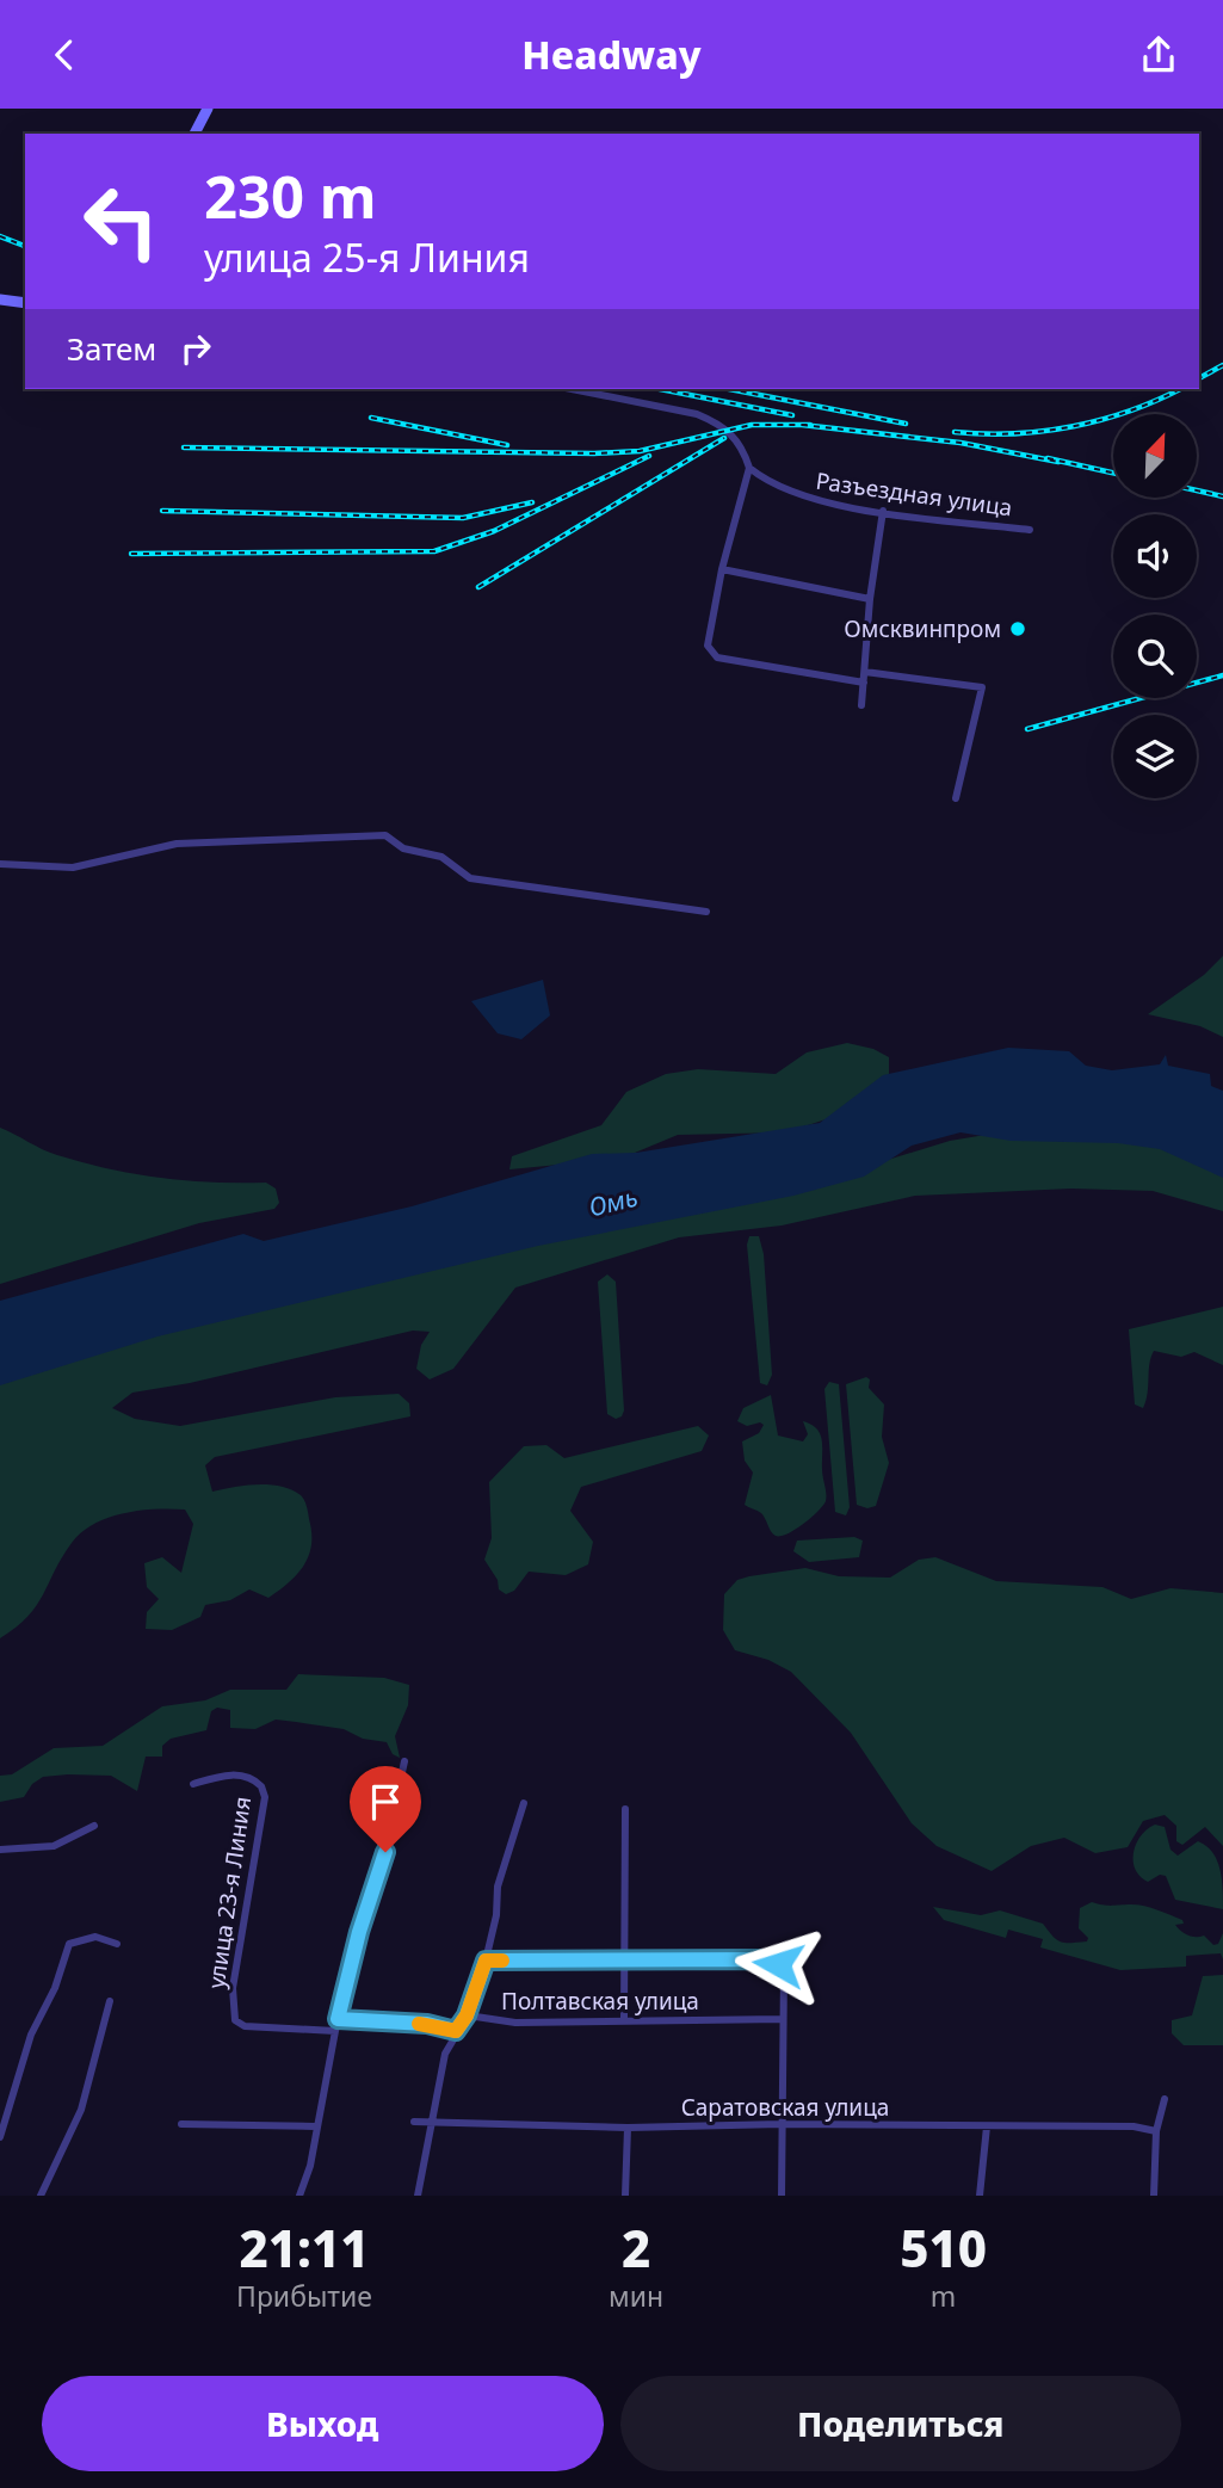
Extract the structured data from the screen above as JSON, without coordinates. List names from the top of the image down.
{
  "streets": {
    "street": [
      "Разъездная улица",
      "улица 23-я Линия",
      "Полтавская улица",
      "Саратовская улица"
    ]
  },
  "water": ["Омь"],
  "places": ["Омсквинпром"],
  "north": "top right",
  "page": {
    "header": "Headway",
    "turn": ["230 m", "улица 25-я Линия"],
    "then": "Затем",
    "eta": [
      "21:11",
      "Прибытие",
      "2",
      "мин",
      "510",
      "m"
    ],
    "buttons": ["Выход", "Поделиться"]
  }
}
